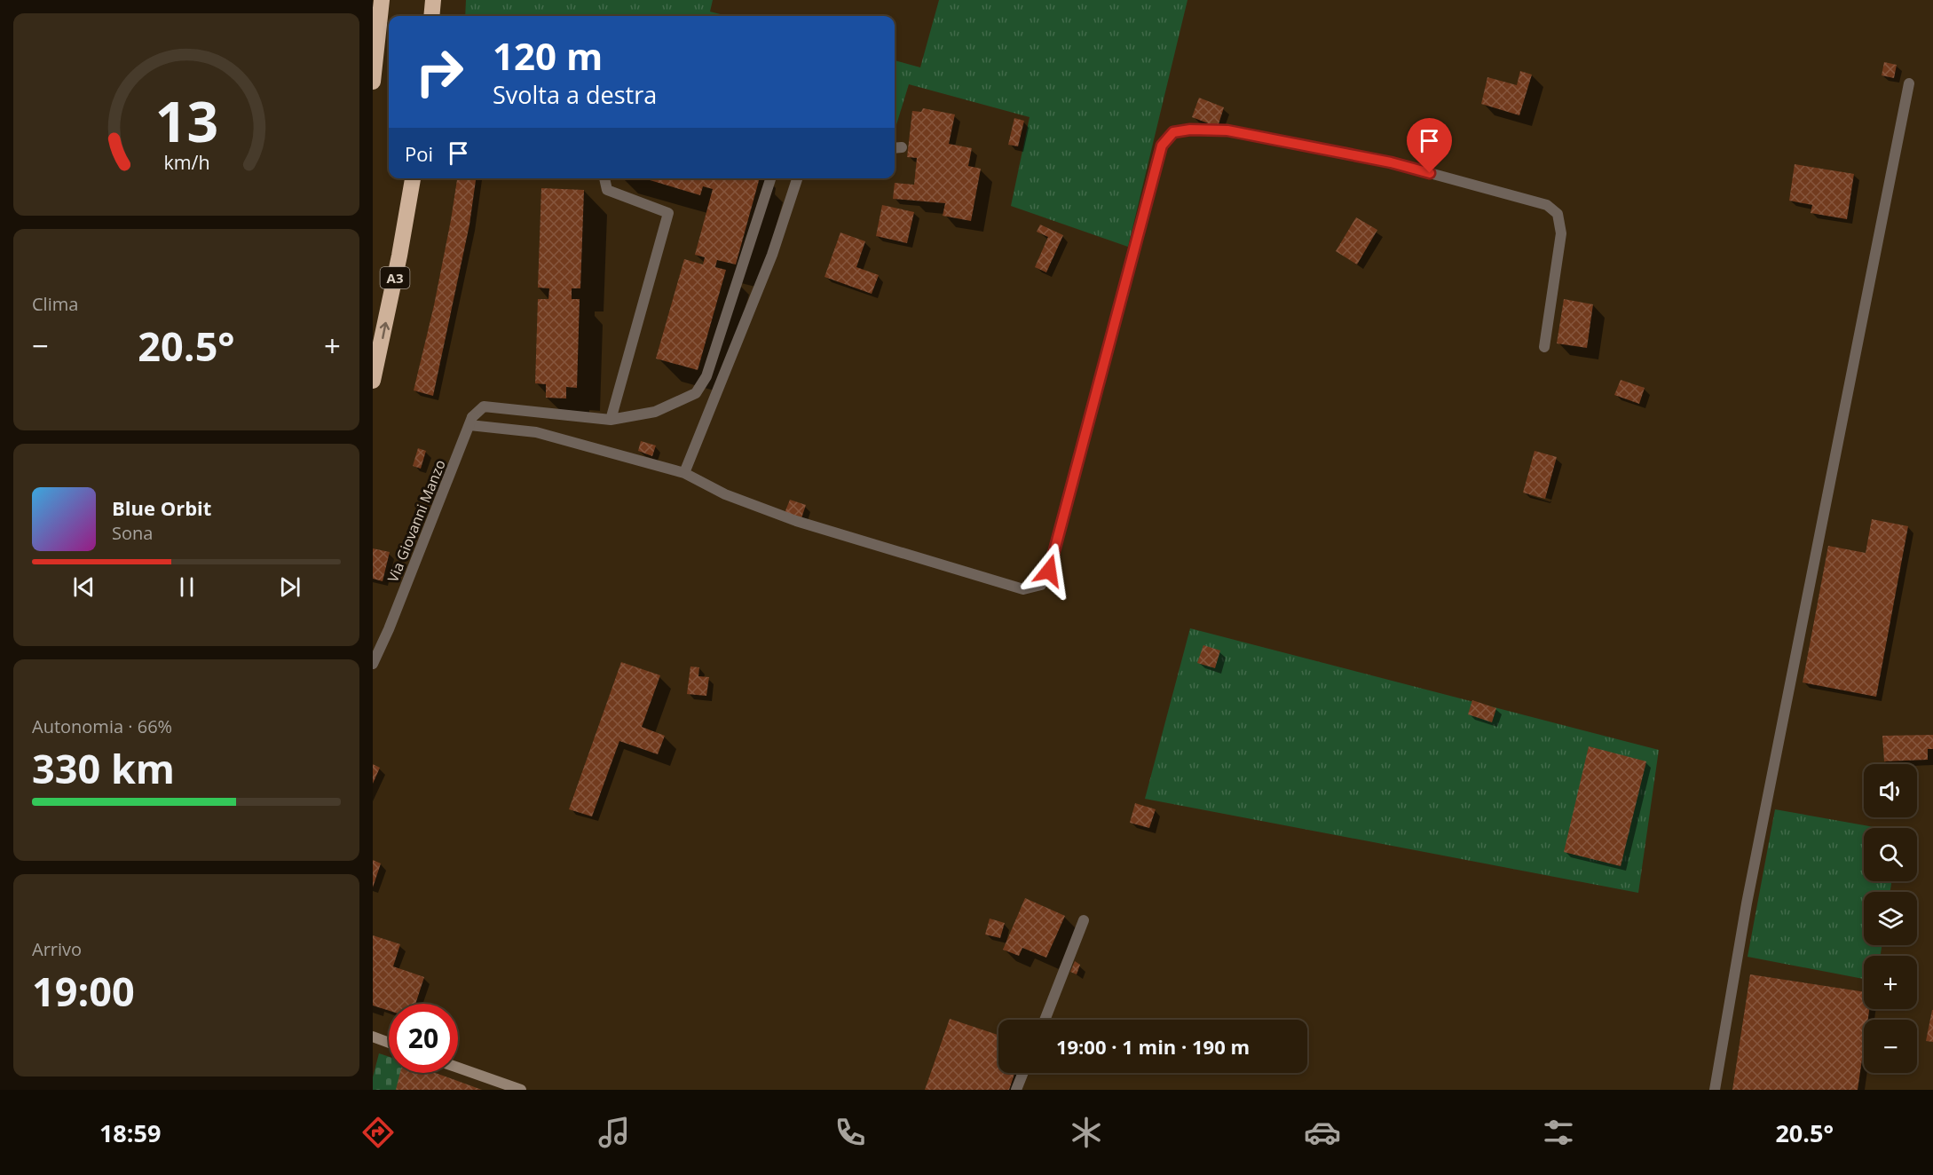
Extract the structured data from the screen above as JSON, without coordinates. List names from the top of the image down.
{
  "streets": {
    "highway": ["A3"],
    "street": ["Via Giovanni Manzo"]
  },
  "page": {
    "turn": ["120 m", "Svolta a destra"],
    "then": "Poi",
    "tile": [
      "Clima",
      ["Autonomia · 66%", "330 km"],
      ["Arrivo", "19:00"]
    ],
    "heat": ["−", "20.5°", "+"],
    "song": ["Blue Orbit", "Sona"],
    "map_buttons": ["+", "−"],
    "limit": "20",
    "trip": "19:00 · 1 min · 190 m",
    "tabs": ["18:59", "20.5°"],
    "gauge": ["13", "km/h"]
  }
}
